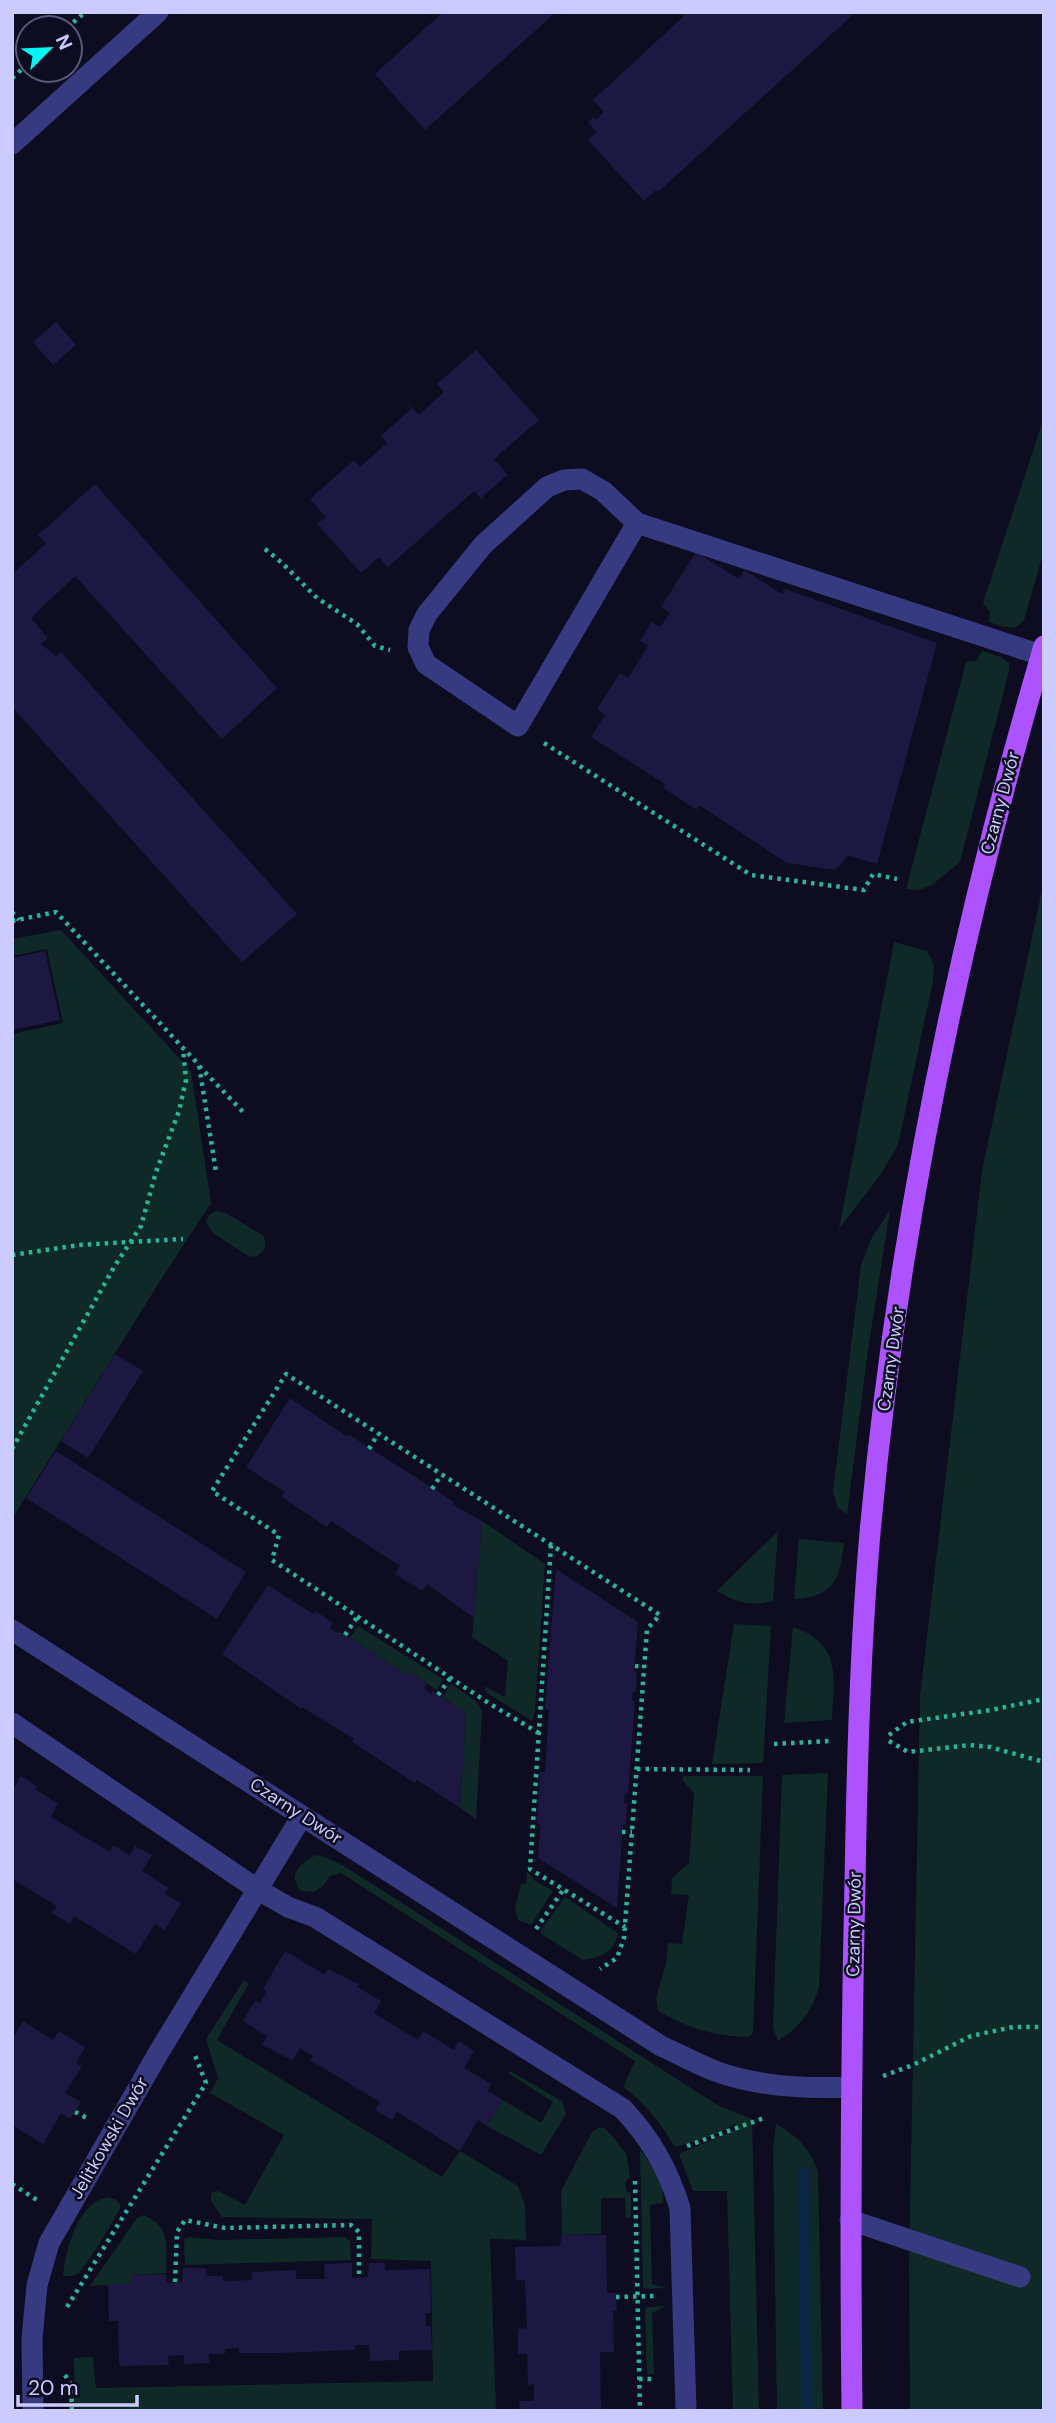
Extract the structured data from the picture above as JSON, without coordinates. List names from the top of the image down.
{
  "streets": {
    "main road": ["Czarny Dwór"],
    "street": ["Jelitkowski Dwór"]
  },
  "crossings": [
    ["Czarny Dwór", "Jelitkowski Dwór"]
  ],
  "scale_bar": "20 m",
  "north": "top right"
}
